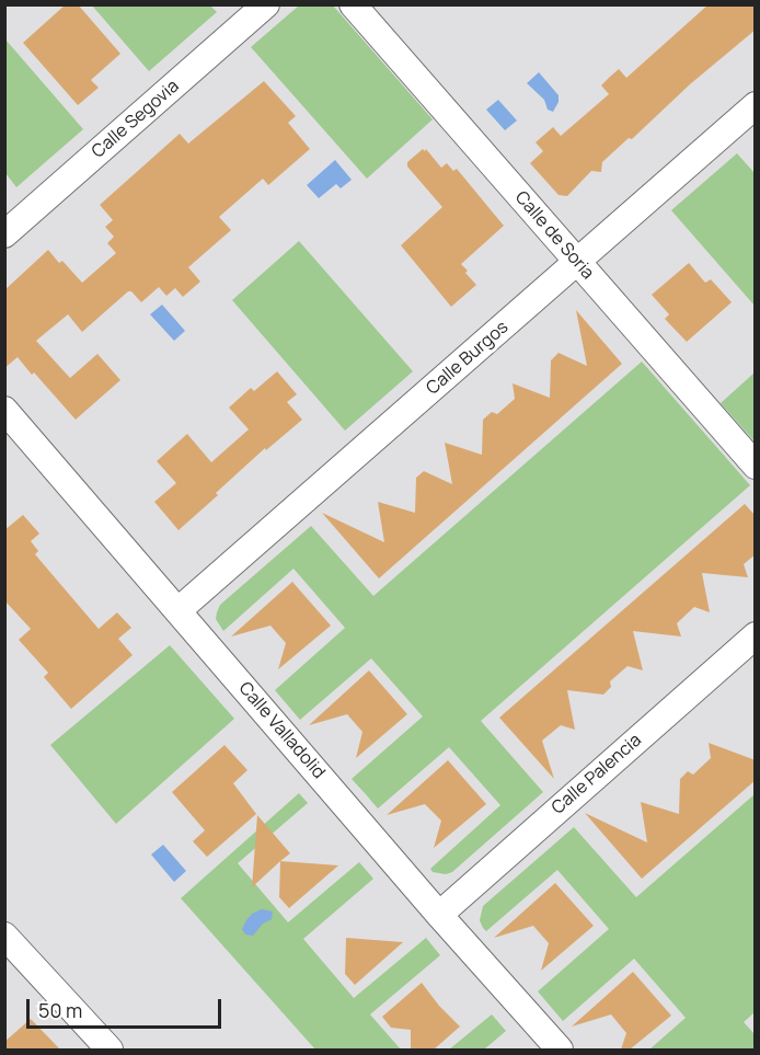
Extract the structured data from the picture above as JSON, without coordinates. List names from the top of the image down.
{
  "streets": {
    "street": [
      "Calle Segovia",
      "Calle de Soria",
      "Calle Burgos",
      "Calle Valladolid",
      "Calle Palencia"
    ]
  },
  "crossings": [
    ["Calle de Soria", "Calle Burgos"],
    ["Calle Burgos", "Calle Valladolid"],
    ["Calle Valladolid", "Calle Palencia"]
  ],
  "scale_bar": "50 m"
}
